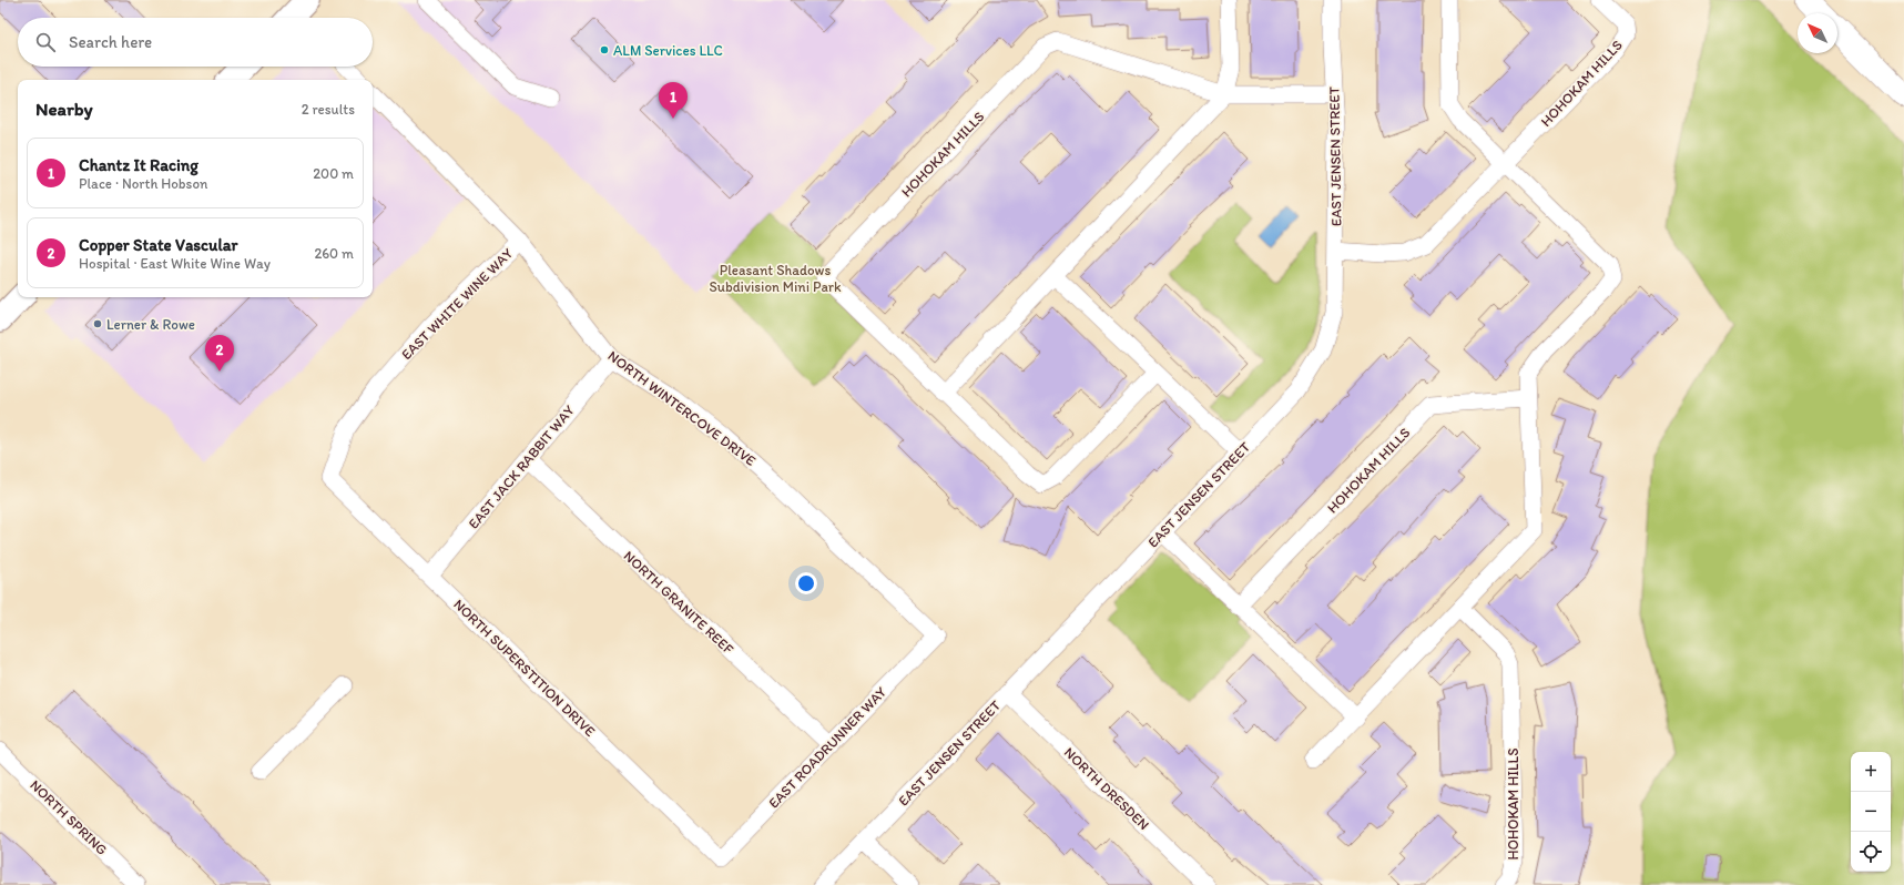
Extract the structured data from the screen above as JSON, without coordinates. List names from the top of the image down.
{
  "streets": {
    "street": [
      "HOHOKAM HILLS",
      "EAST JENSEN STREET",
      "EAST WHITE WINE WAY",
      "NORTH WINTERCOVE DRIVE",
      "EAST JACK RABBIT WAY",
      "NORTH GRANITE REEF",
      "NORTH SUPERSTITION DRIVE",
      "EAST ROADRUNNER WAY",
      "NORTH DRESDEN",
      "NORTH SPRING"
    ]
  },
  "crossings": [
    ["HOHOKAM HILLS", "EAST JENSEN STREET"],
    ["EAST JENSEN STREET", "NORTH DRESDEN"],
    ["EAST WHITE WINE WAY", "NORTH WINTERCOVE DRIVE"],
    ["EAST WHITE WINE WAY", "NORTH SUPERSTITION DRIVE"],
    ["NORTH WINTERCOVE DRIVE", "EAST JACK RABBIT WAY"],
    ["NORTH WINTERCOVE DRIVE", "EAST ROADRUNNER WAY"],
    ["EAST JACK RABBIT WAY", "NORTH GRANITE REEF"],
    ["EAST JACK RABBIT WAY", "NORTH SUPERSTITION DRIVE"],
    ["NORTH GRANITE REEF", "EAST ROADRUNNER WAY"],
    ["NORTH SUPERSTITION DRIVE", "EAST ROADRUNNER WAY"]
  ],
  "parks": ["Pleasant Shadows Subdivision Mini Park"],
  "places": ["ALM Services LLC", "Lerner & Rowe"],
  "north": "top left",
  "page": {
    "search": "Search here",
    "heading": ["Nearby", "2 results"],
    "pins": ["1", "2"],
    "list": [
      {
        "mark": "1",
        "name": "Chantz It Racing",
        "note": "Place · North Hobson",
        "value": "200 m"
      },
      {
        "mark": "2",
        "name": "Copper State Vascular",
        "note": "Hospital · East White Wine Way",
        "value": "260 m"
      }
    ],
    "map_buttons": ["+", "−"]
  }
}
